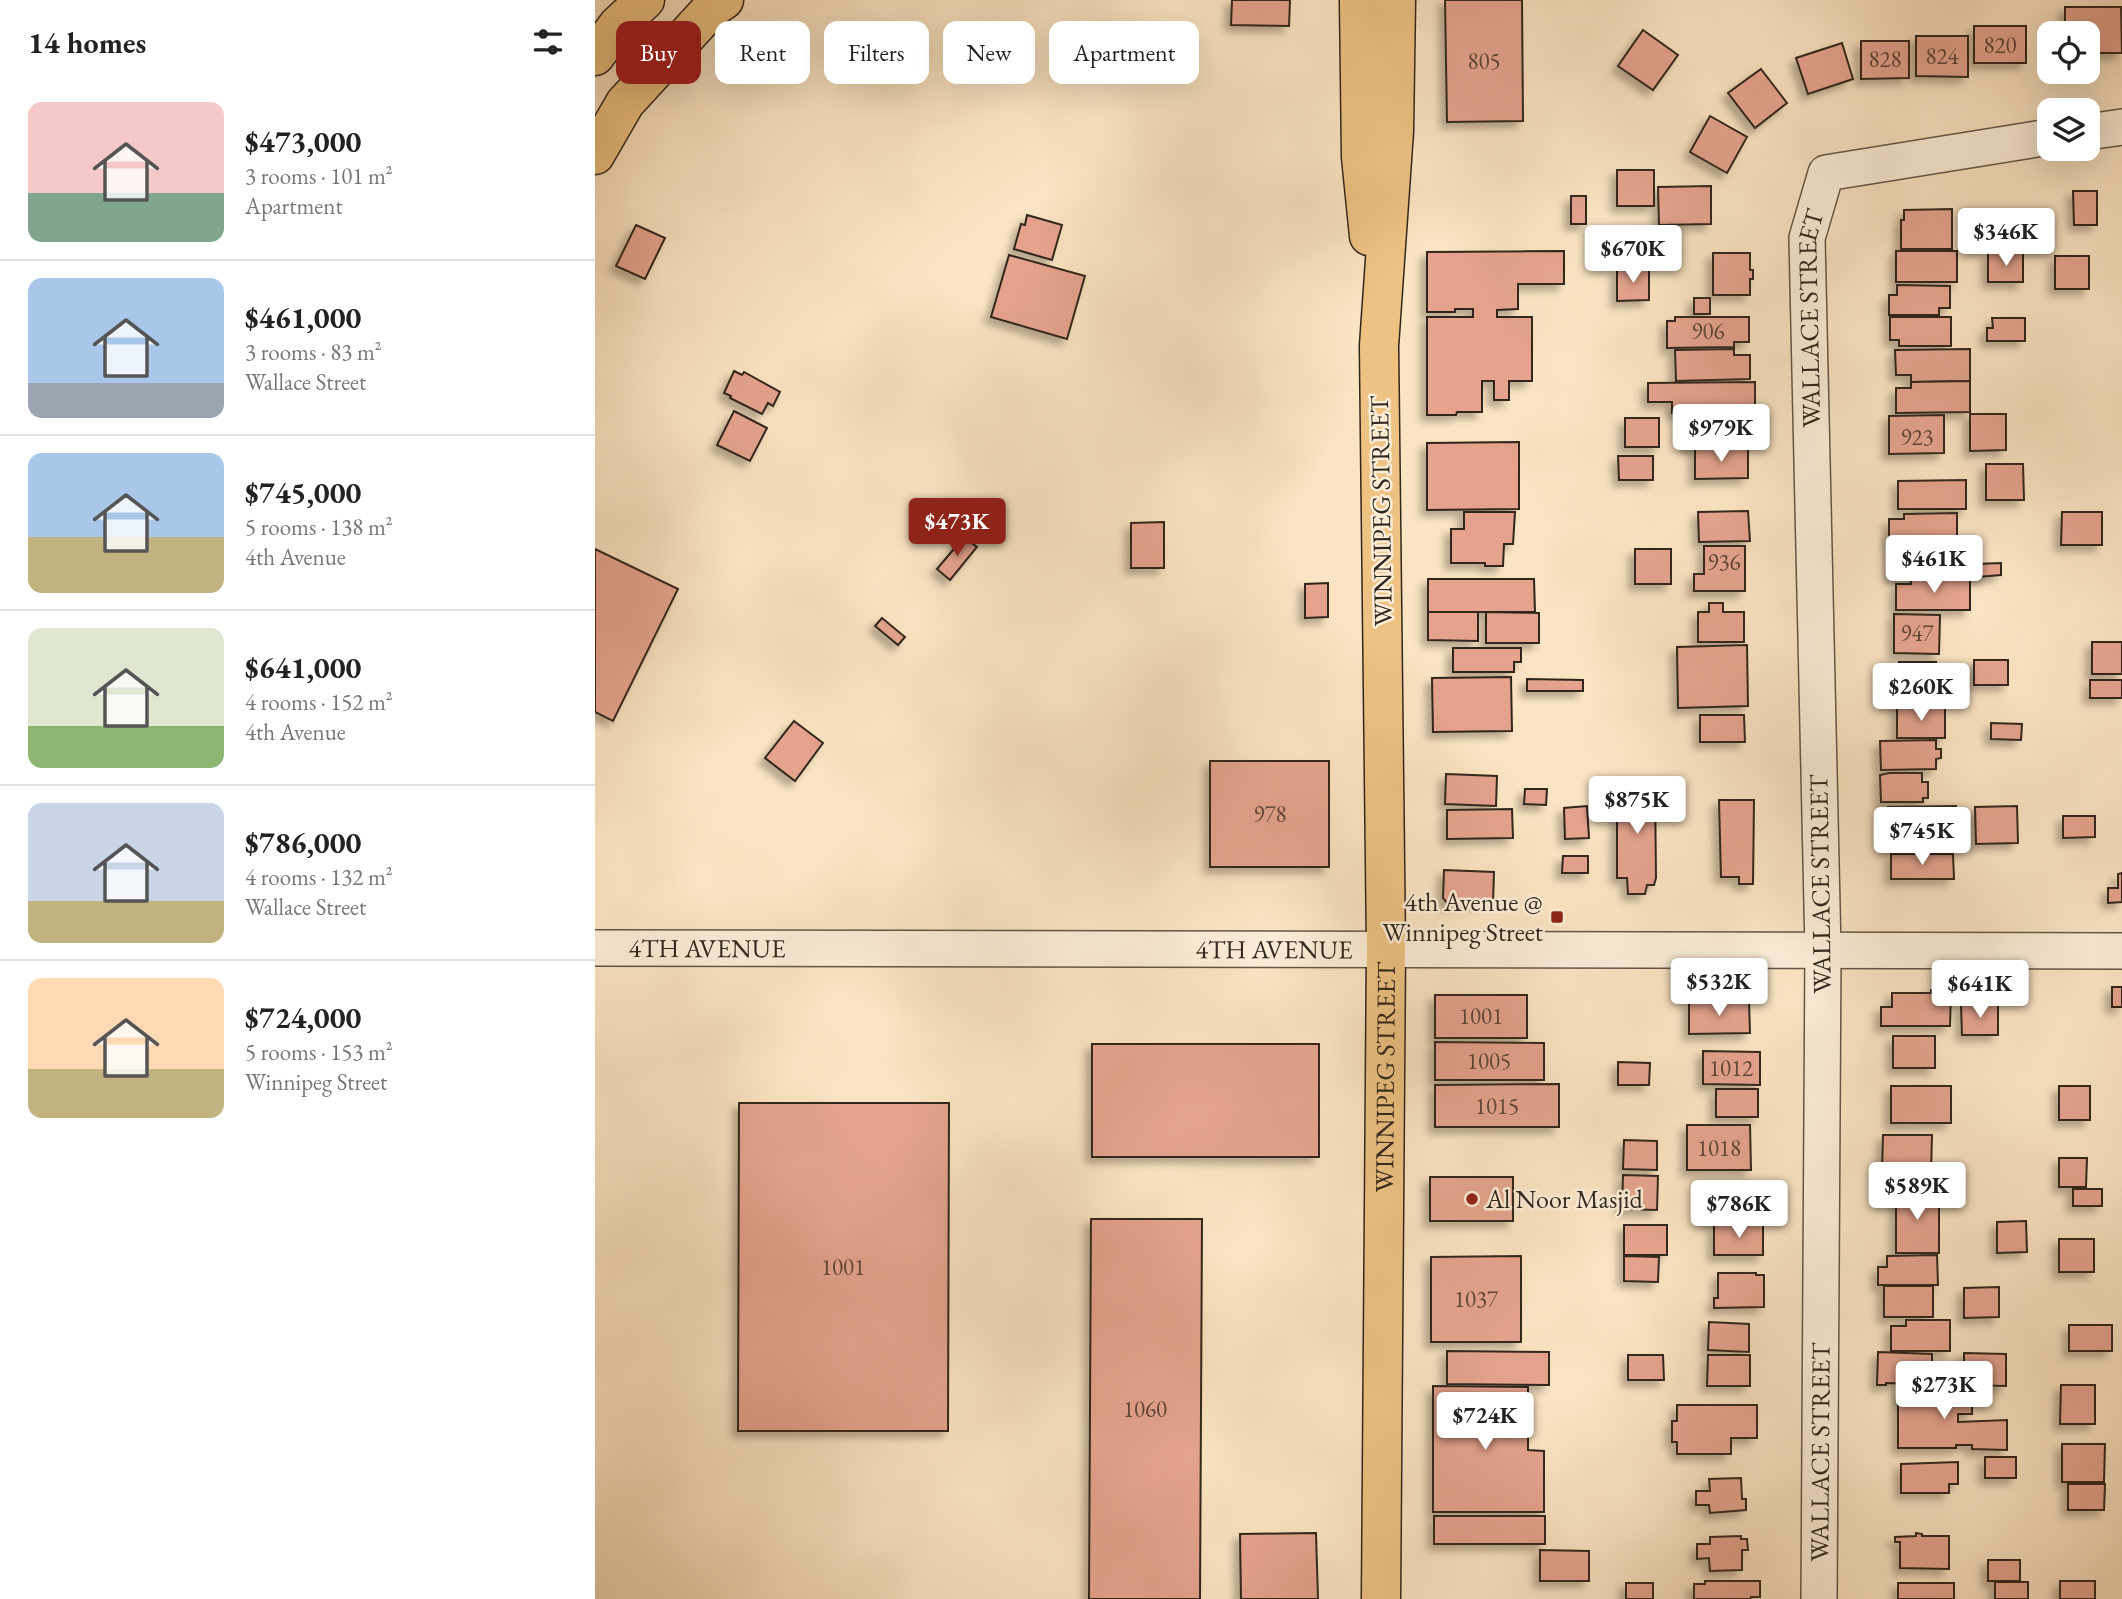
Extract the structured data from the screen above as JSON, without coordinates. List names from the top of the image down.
{
  "streets": {
    "main road": ["WINNIPEG STREET"],
    "street": ["WALLACE STREET", "4TH AVENUE"]
  },
  "crossings": [
    ["WALLACE STREET", "4TH AVENUE"],
    ["WINNIPEG STREET", "4TH AVENUE"]
  ],
  "places": {
    "transit": ["4th Avenue @ Winnipeg Street"],
    "other": ["Al Noor Masjid"]
  },
  "house_numbers": [
    "820",
    "824",
    "828",
    "805",
    "906",
    "923",
    "936",
    "947",
    "978",
    "1001",
    "1005",
    "1012",
    "1015",
    "1018",
    "1001",
    "1037",
    "1060"
  ],
  "page": {
    "heading": "14 homes",
    "chip": [
      "Buy",
      "Rent",
      "Filters",
      "New",
      "Apartment"
    ],
    "list": [
      {
        "name": "$473,000",
        "note": "3 rooms · 101 m² · Apartment"
      },
      {
        "name": "$461,000",
        "note": "3 rooms · 83 m² · Wallace Street"
      },
      {
        "name": "$745,000",
        "note": "5 rooms · 138 m² · 4th Avenue"
      },
      {
        "name": "$641,000",
        "note": "4 rooms · 152 m² · 4th Avenue"
      },
      {
        "name": "$786,000",
        "note": "4 rooms · 132 m² · Wallace Street"
      },
      {
        "name": "$724,000",
        "note": "5 rooms · 153 m² · Winnipeg Street"
      }
    ],
    "price": [
      "$346K",
      "$670K",
      "$979K",
      "$473K",
      "$461K",
      "$260K",
      "$875K",
      "$745K",
      "$532K",
      "$641K",
      "$589K",
      "$786K",
      "$273K",
      "$724K"
    ]
  }
}
